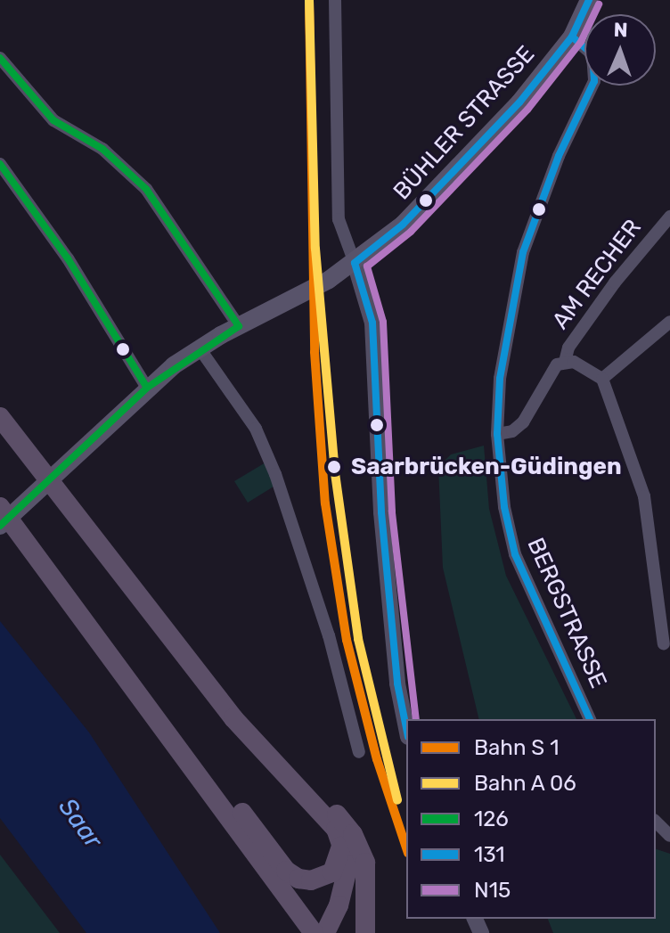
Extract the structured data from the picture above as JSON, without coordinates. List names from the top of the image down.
{
  "streets": {
    "main road": ["BÜHLER STRASSE"],
    "street": ["AM RECHER", "BERGSTRASSE"]
  },
  "crossings": [
    ["BÜHLER STRASSE", "BERGSTRASSE"],
    ["AM RECHER", "BERGSTRASSE"]
  ],
  "water": ["Saar"],
  "places": ["Saarbrücken-Güdingen"],
  "lines": ["transit line 131", "transit line N15", "transit line 126"],
  "legend": [
    "Bahn S 1",
    "Bahn A 06",
    "126",
    "131",
    "N15"
  ],
  "north": "top"
}
